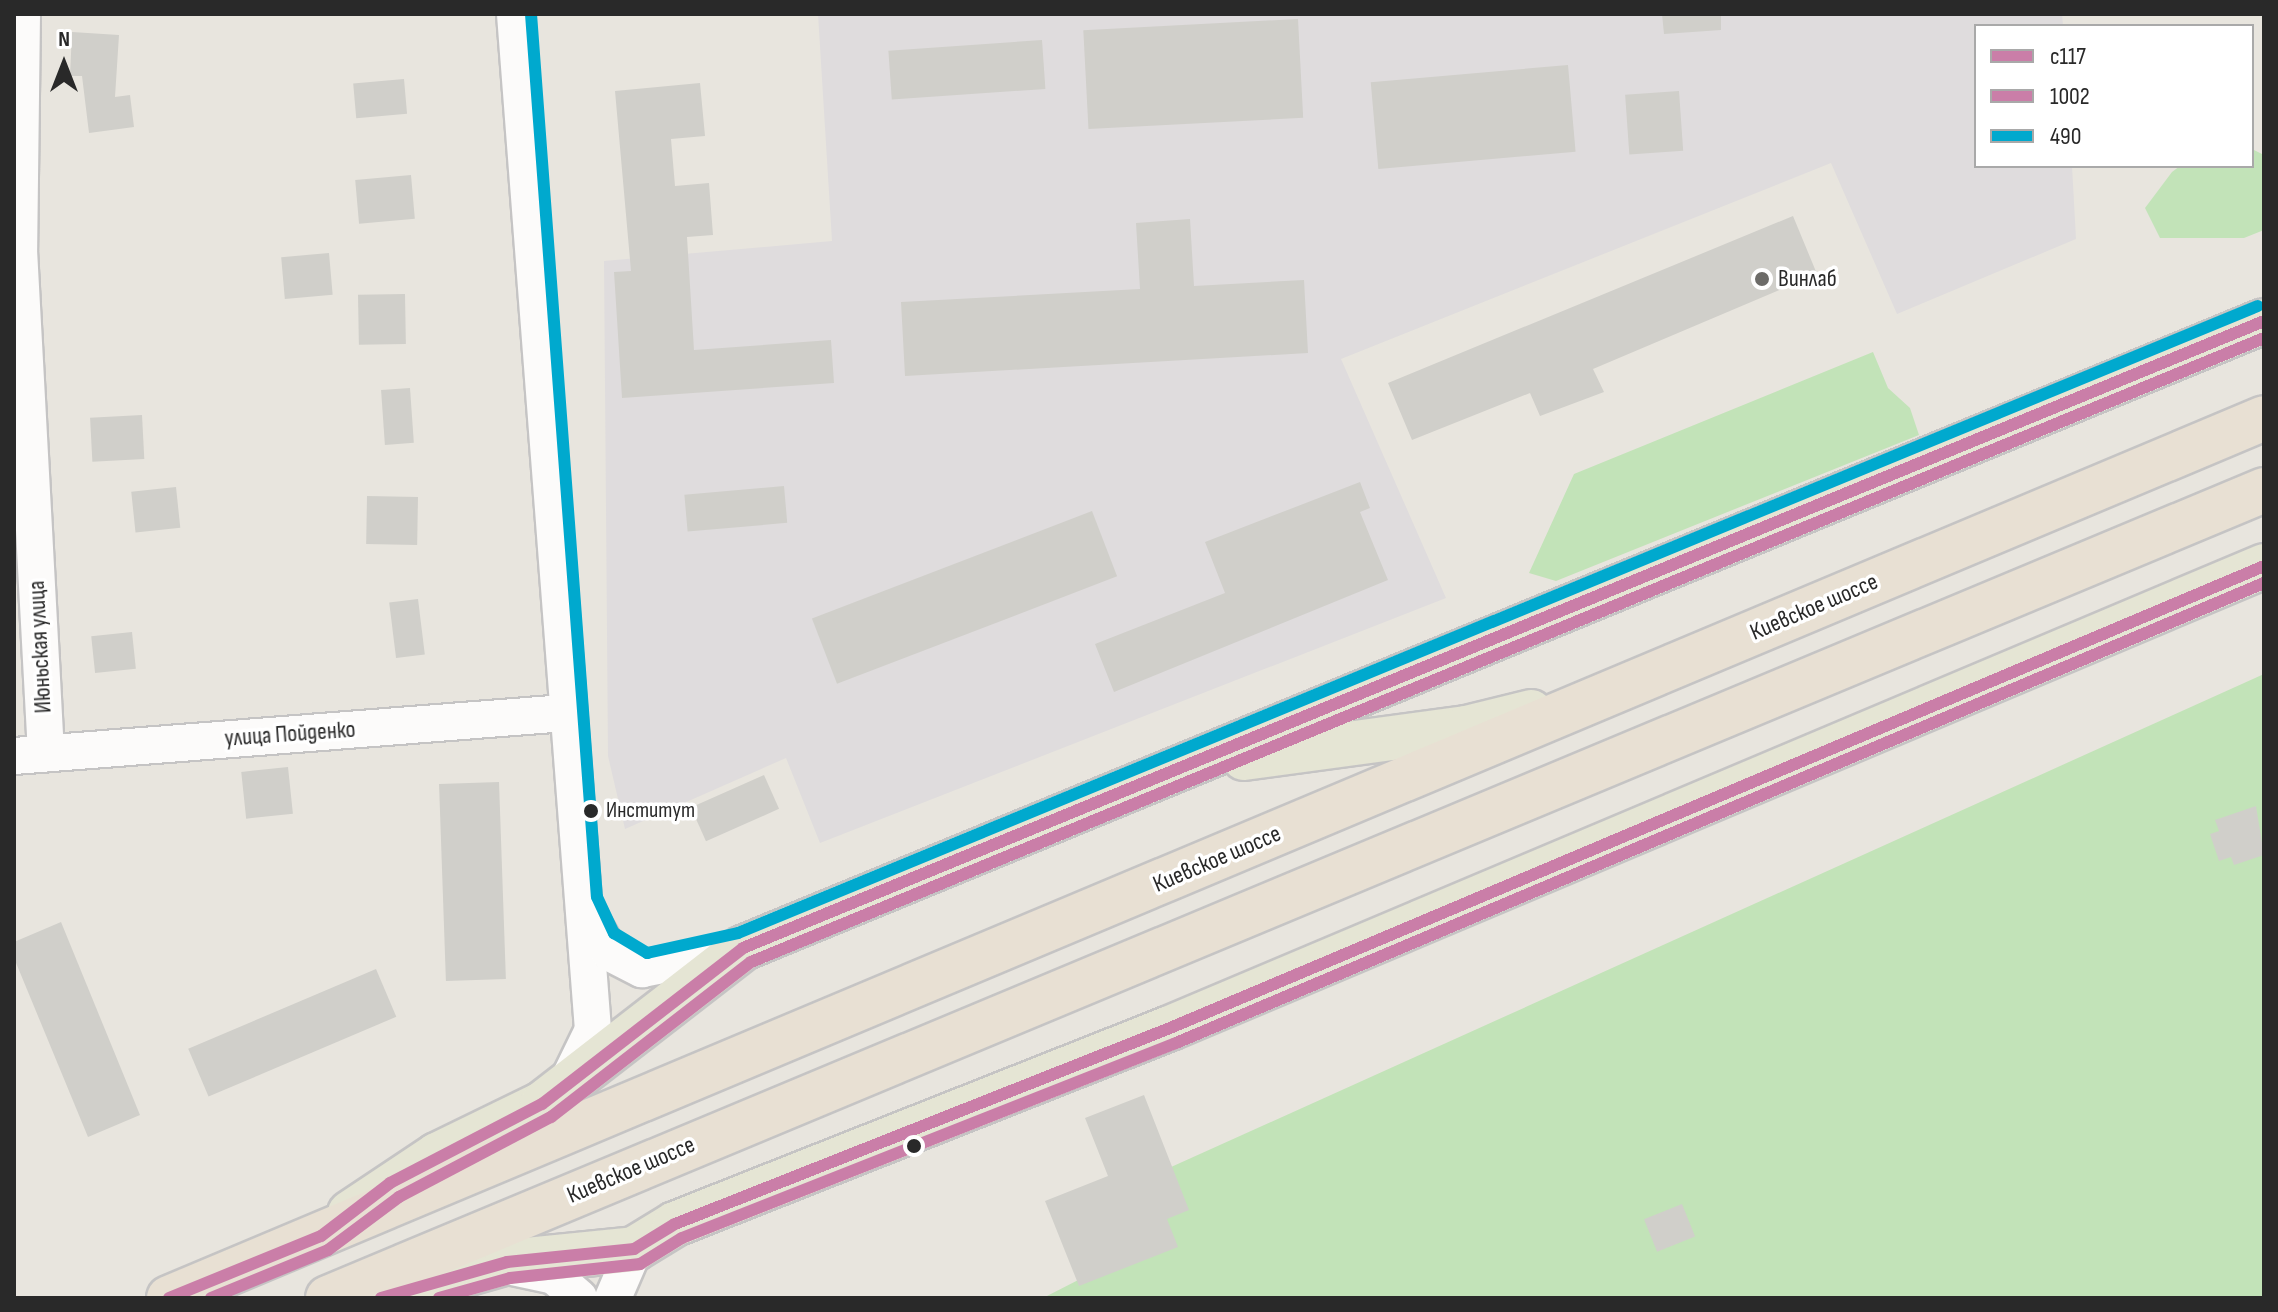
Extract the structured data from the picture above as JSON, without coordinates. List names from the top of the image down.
{
  "streets": {
    "highway": ["Киевское шоссе"],
    "street": ["Июньская улица", "улица Пойденко"]
  },
  "crossings": [
    ["Июньская улица", "улица Пойденко"]
  ],
  "places": ["Винлаб", "Институт"],
  "lines": ["transit line 490", "transit line с117", "transit line 1002"],
  "legend": ["с117", "1002", "490"],
  "north": "top"
}
